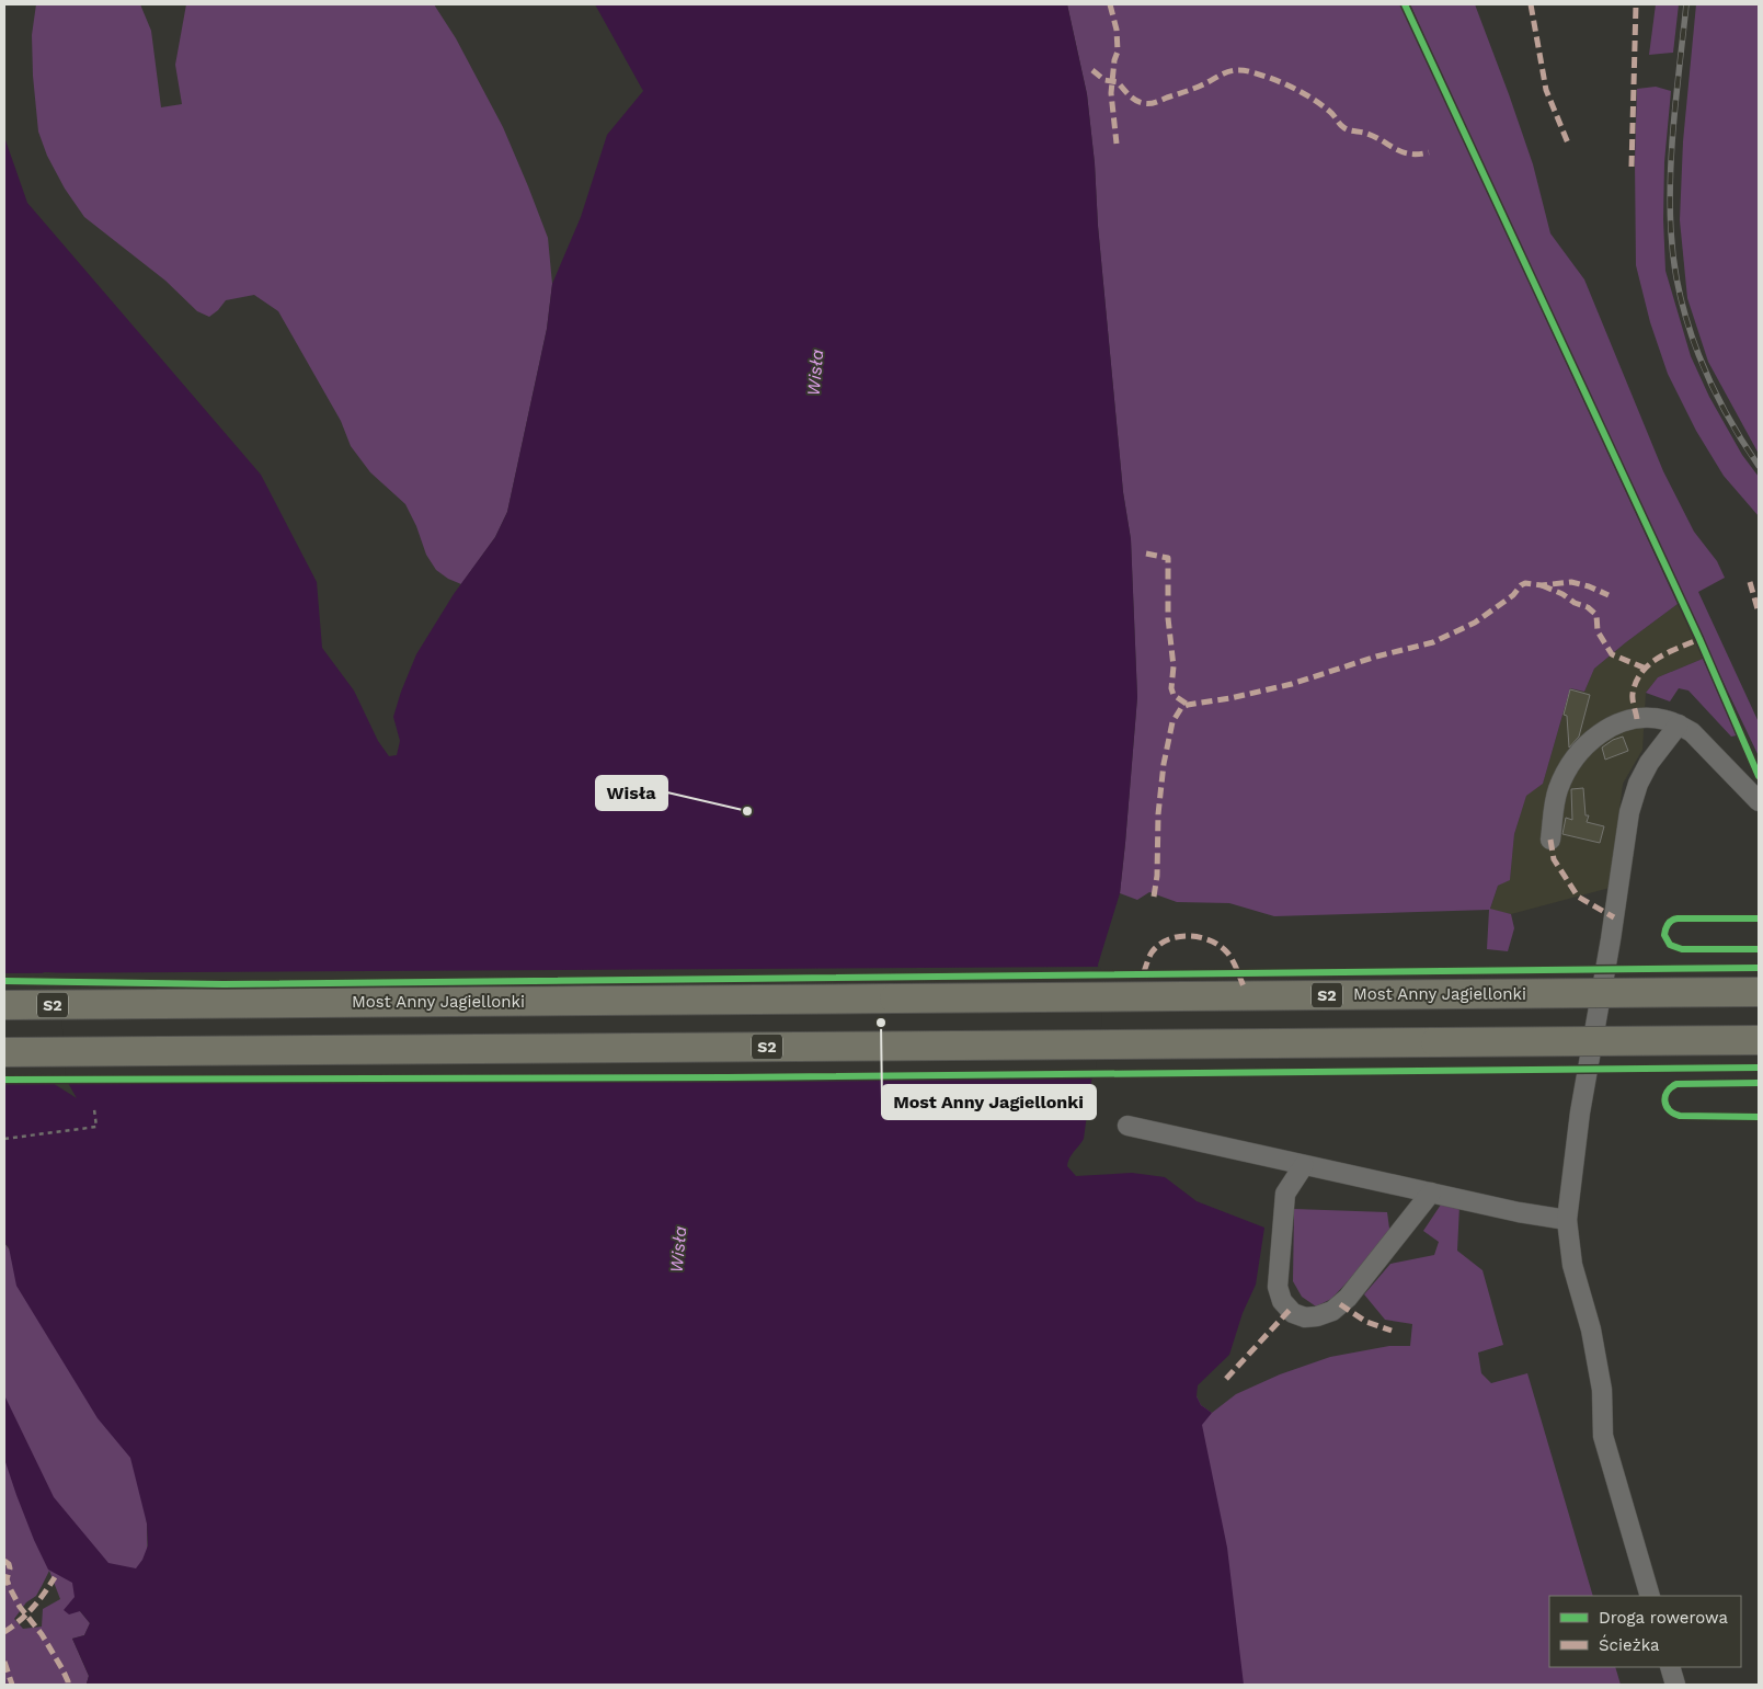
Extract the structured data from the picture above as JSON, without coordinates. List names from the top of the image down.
{
  "streets": {
    "highway": ["Most Anny Jagiellonki", "S2"]
  },
  "water": ["Wisła"],
  "places": ["Wisła", "Most Anny Jagiellonki"],
  "legend": ["Droga rowerowa", "Ścieżka"]
}
